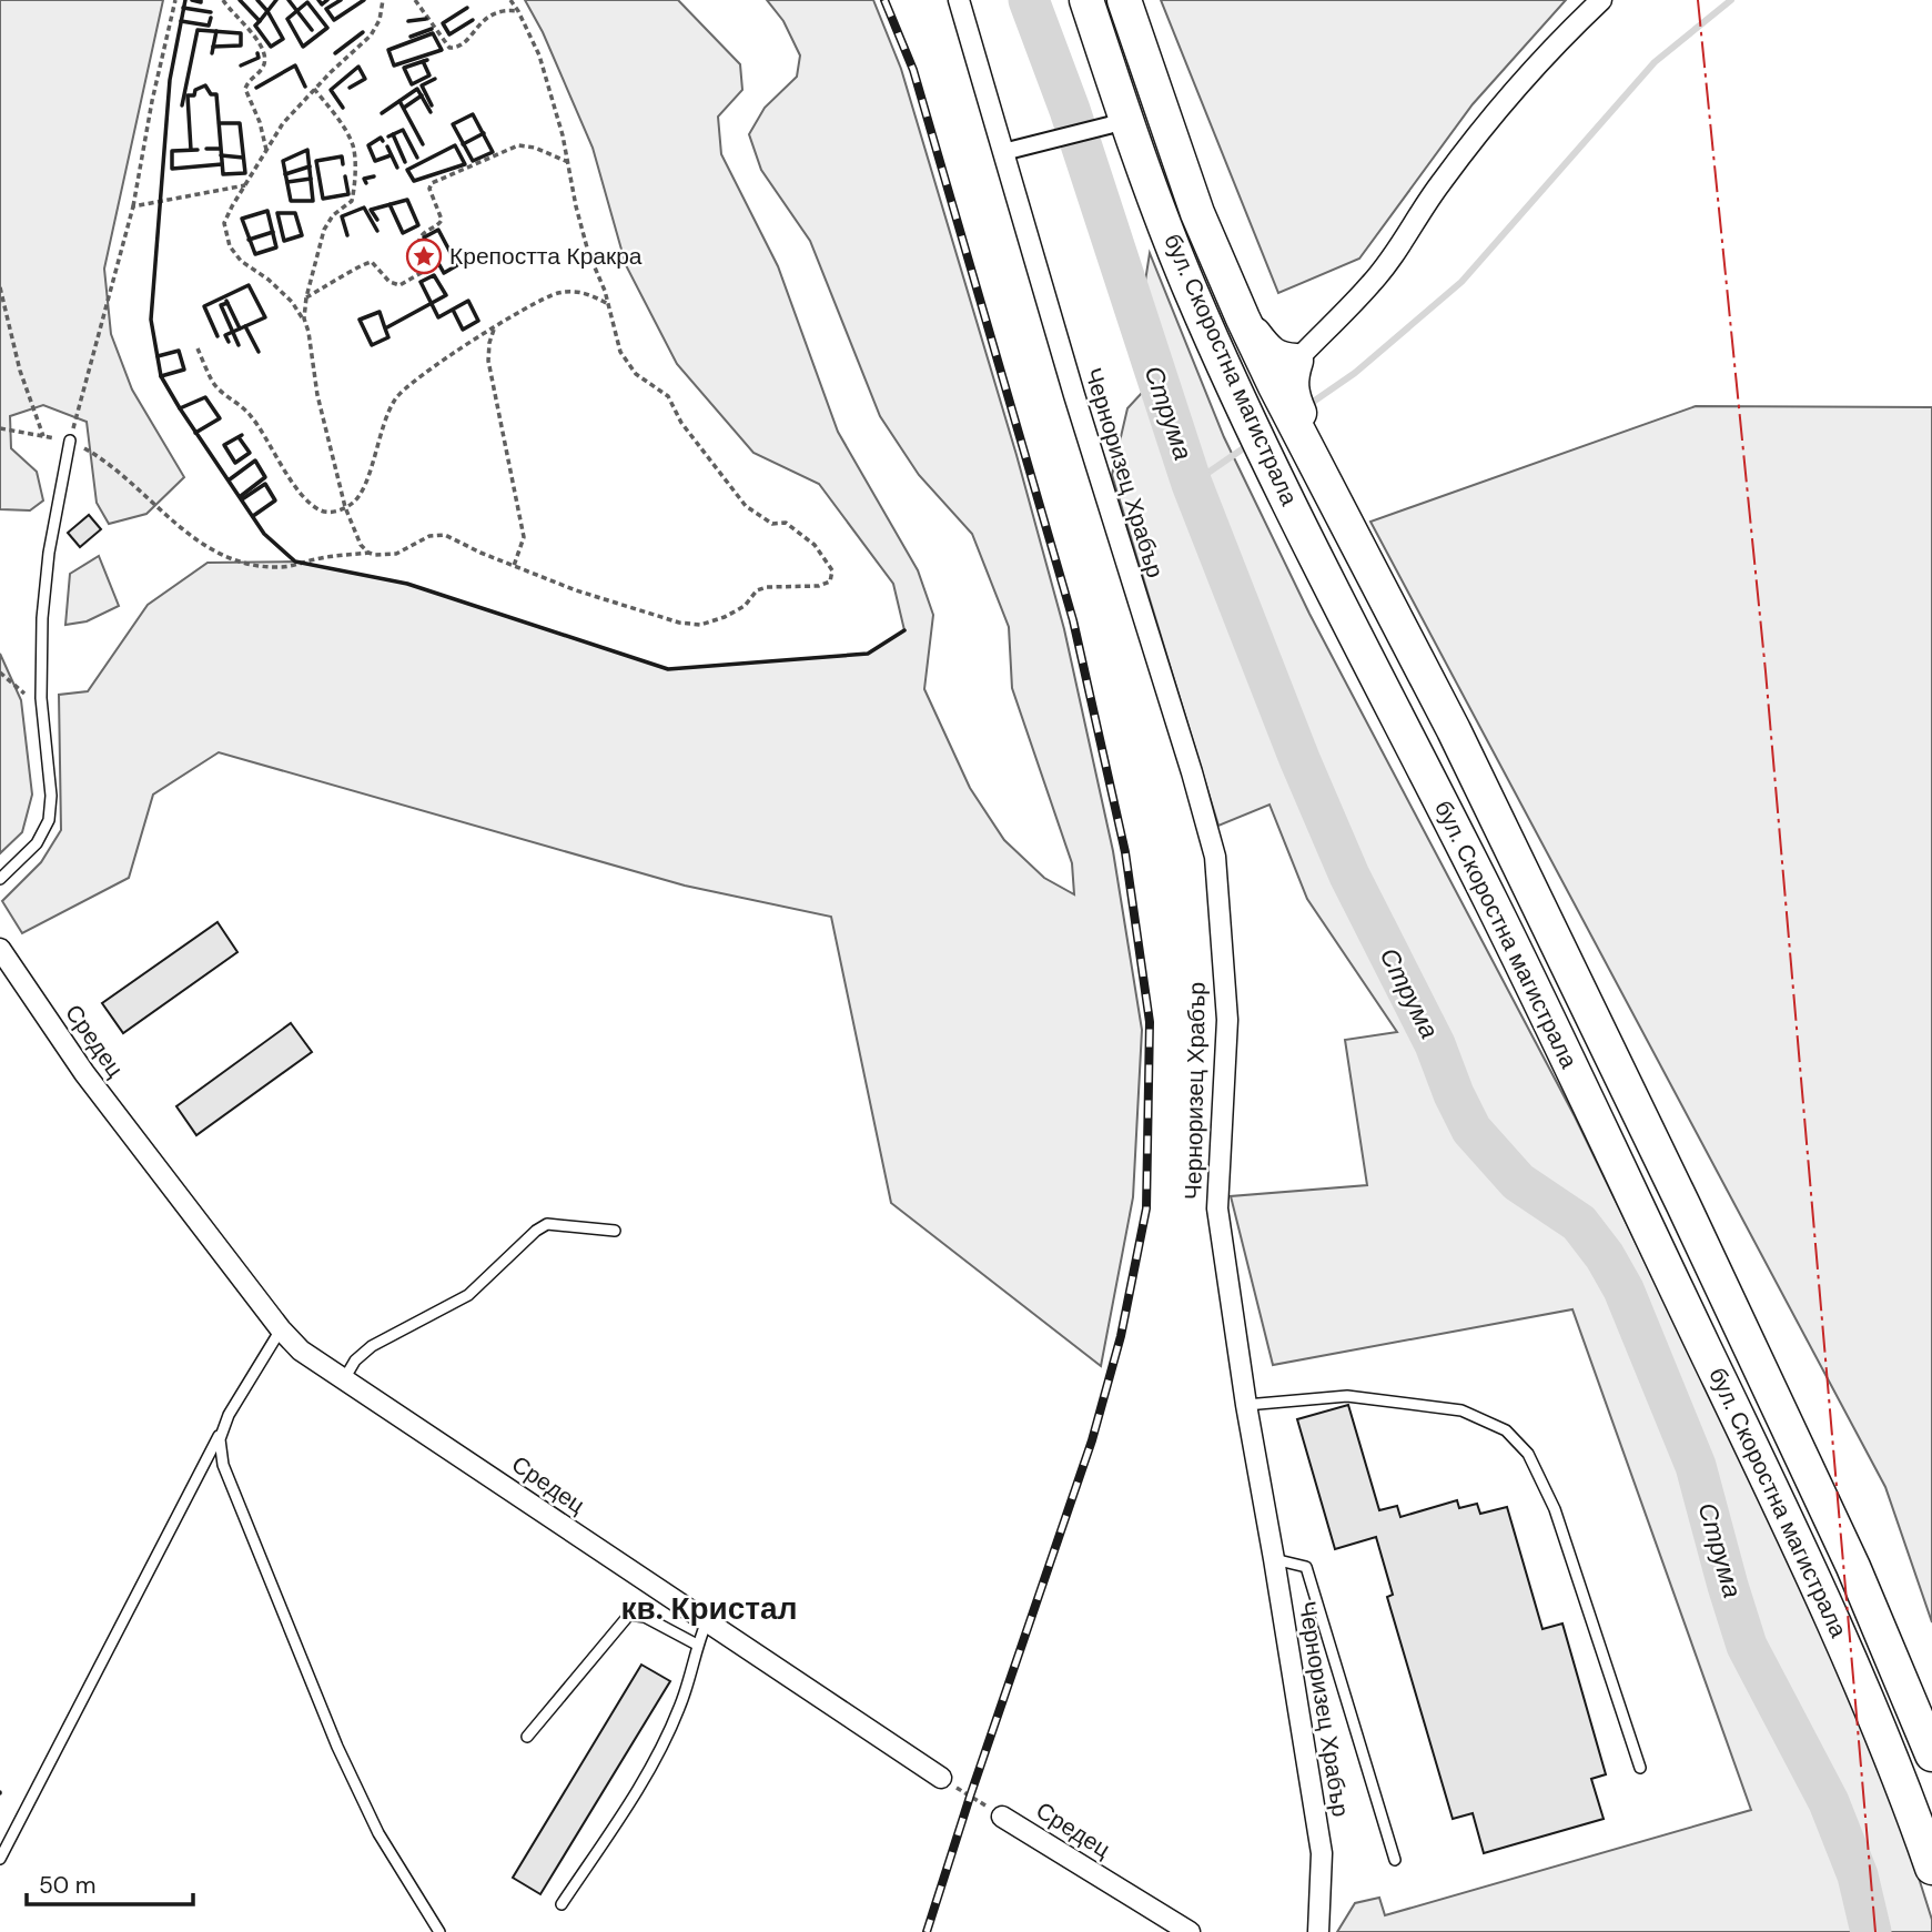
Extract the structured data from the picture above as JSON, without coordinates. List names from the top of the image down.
{
  "streets": {
    "highway": ["бул. Скоростна магистрала"],
    "street": ["Черноризец Храбър", "Средец"]
  },
  "districts": ["кв. Кристал"],
  "water": ["Струма"],
  "places": {
    "place": ["Крепостта Кракра"]
  },
  "scale_bar": "50 m"
}
